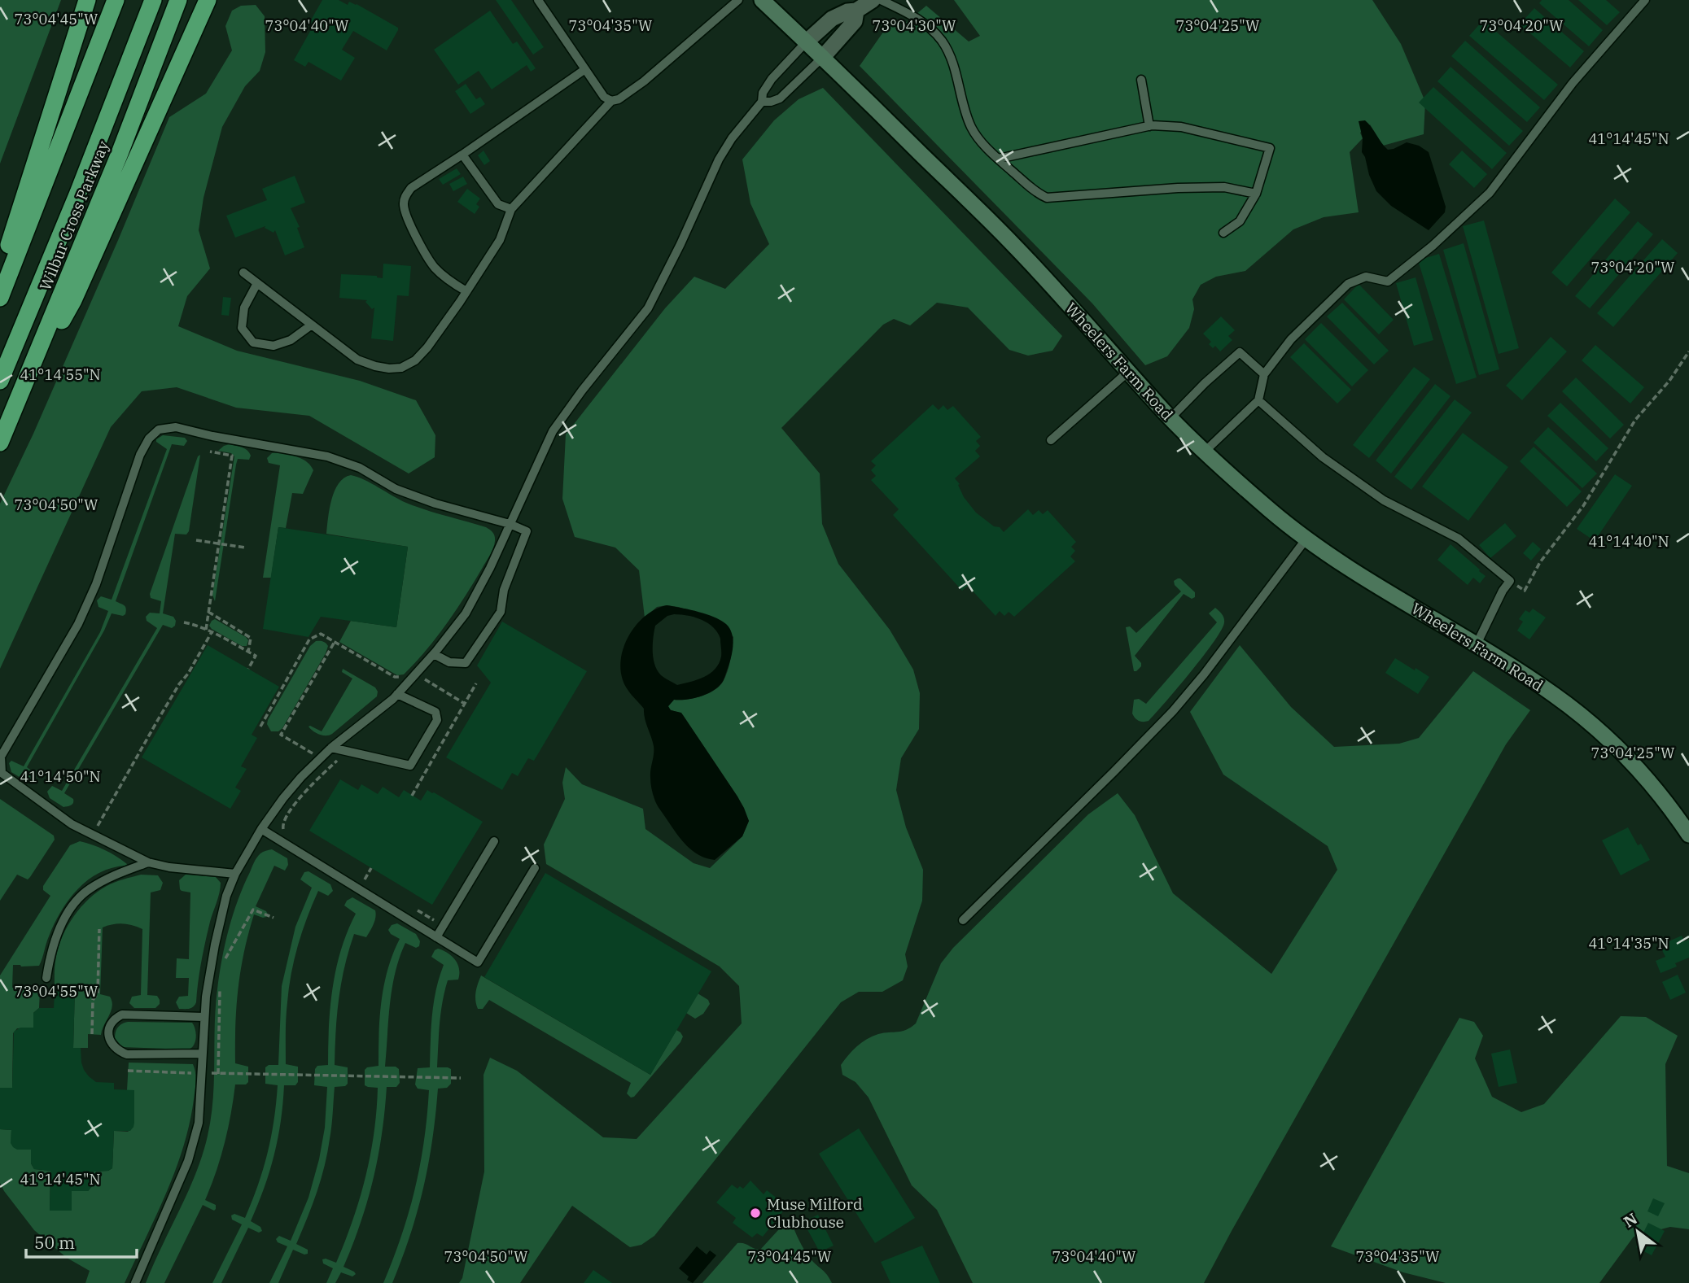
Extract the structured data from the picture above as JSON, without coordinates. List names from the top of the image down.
{
  "streets": {
    "highway": ["Wilbur Cross Parkway"],
    "main road": ["Wheelers Farm Road"]
  },
  "places": ["Muse Milford Clubhouse"],
  "scale_bar": "50 m",
  "north": "top left",
  "coordinates": [
    "73°04'45\"W",
    "73°04'40\"W",
    "73°04'35\"W",
    "73°04'20\"W",
    "73°04'30\"W",
    "73°04'25\"W",
    "41°14'45\"N",
    "41°14'55\"N",
    "73°04'50\"W",
    "41°14'40\"N",
    "41°14'50\"N",
    "41°14'35\"N",
    "73°04'55\"W"
  ]
}
